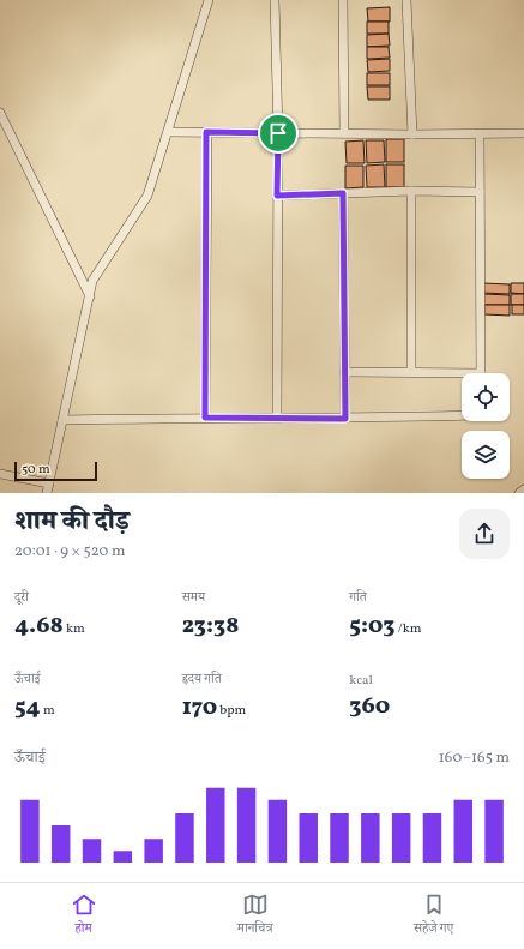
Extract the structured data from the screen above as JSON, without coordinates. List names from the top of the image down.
{
  "scale_bar": "50 m",
  "page": {
    "scale": "50 m",
    "heading": ["शाम की दौड़", "20:01 · 9 × 520 m"],
    "stats": [
      ["दूरी", "4.68 km"],
      ["समय", "23:38"],
      ["गति", "5:03 /km"],
      ["ऊँचाई", "54 m"],
      ["हृदय गति", "170 bpm"],
      ["kcal", "360"]
    ],
    "chart": ["ऊँचाई", "160–165 m"],
    "tabs": ["होम", "मानचित्र", "सहेजे गए"]
  }
}
